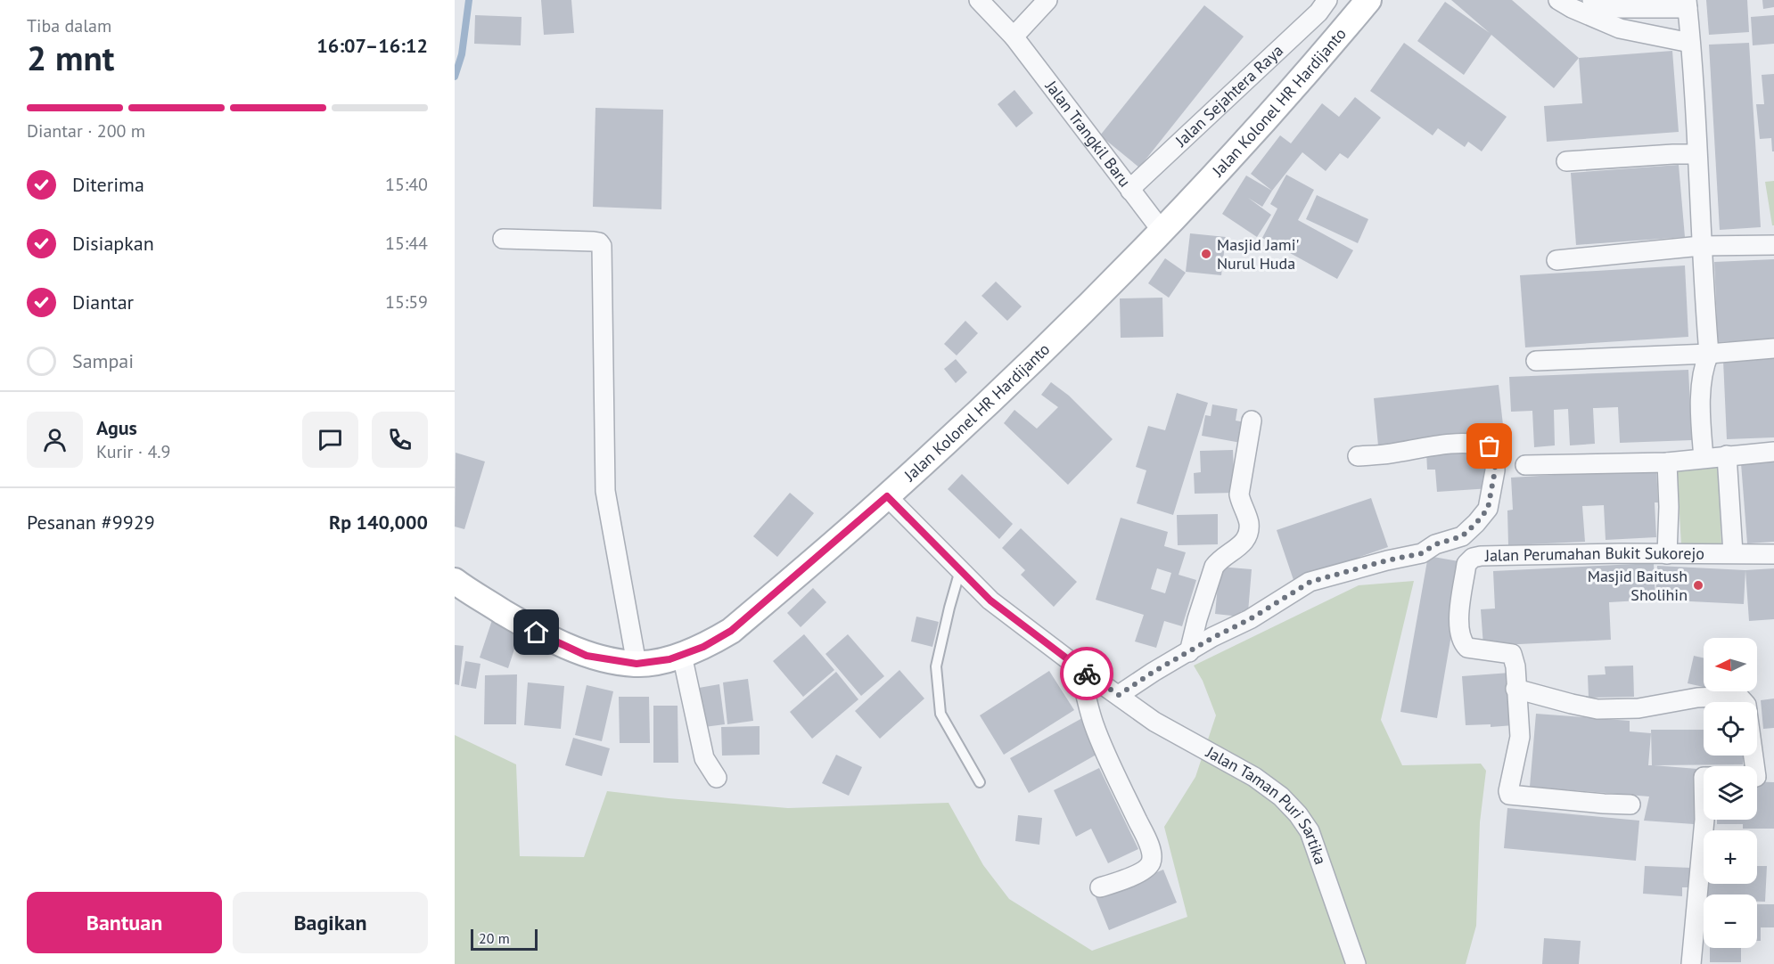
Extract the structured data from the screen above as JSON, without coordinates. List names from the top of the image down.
{
  "streets": {
    "main road": ["Jalan Kolonel HR Hardijanto"],
    "street": [
      "Jalan Sejahtera Raya",
      "Jalan Trangkil Baru",
      "Jalan Perumahan Bukit Sukorejo",
      "Jalan Taman Puri Sartika"
    ]
  },
  "crossings": [
    ["Jalan Sejahtera Raya", "Jalan Trangkil Baru"],
    ["Jalan Kolonel HR Hardijanto", "Jalan Trangkil Baru"],
    ["Jalan Kolonel HR Hardijanto", "Jalan Taman Puri Sartika"]
  ],
  "places": ["Masjid Jami' Nurul Huda", "Masjid Baitush Sholihin"],
  "scale_bar": "20 m",
  "north": "left",
  "page": {
    "heading": ["2 mnt", "Tiba dalam", "16:07–16:12"],
    "panel": [
      "Agus",
      "Kurir · 4.9",
      "Pesanan #9929",
      "Rp 140,000"
    ],
    "bar": "Diantar · 200 m",
    "list": [
      ["Diterima", "15:40"],
      ["Disiapkan", "15:44"],
      ["Diantar", "15:59"],
      "Sampai"
    ],
    "map_buttons": ["+", "−"],
    "buttons": ["Bantuan", "Bagikan"],
    "scale": "20 m"
  }
}
